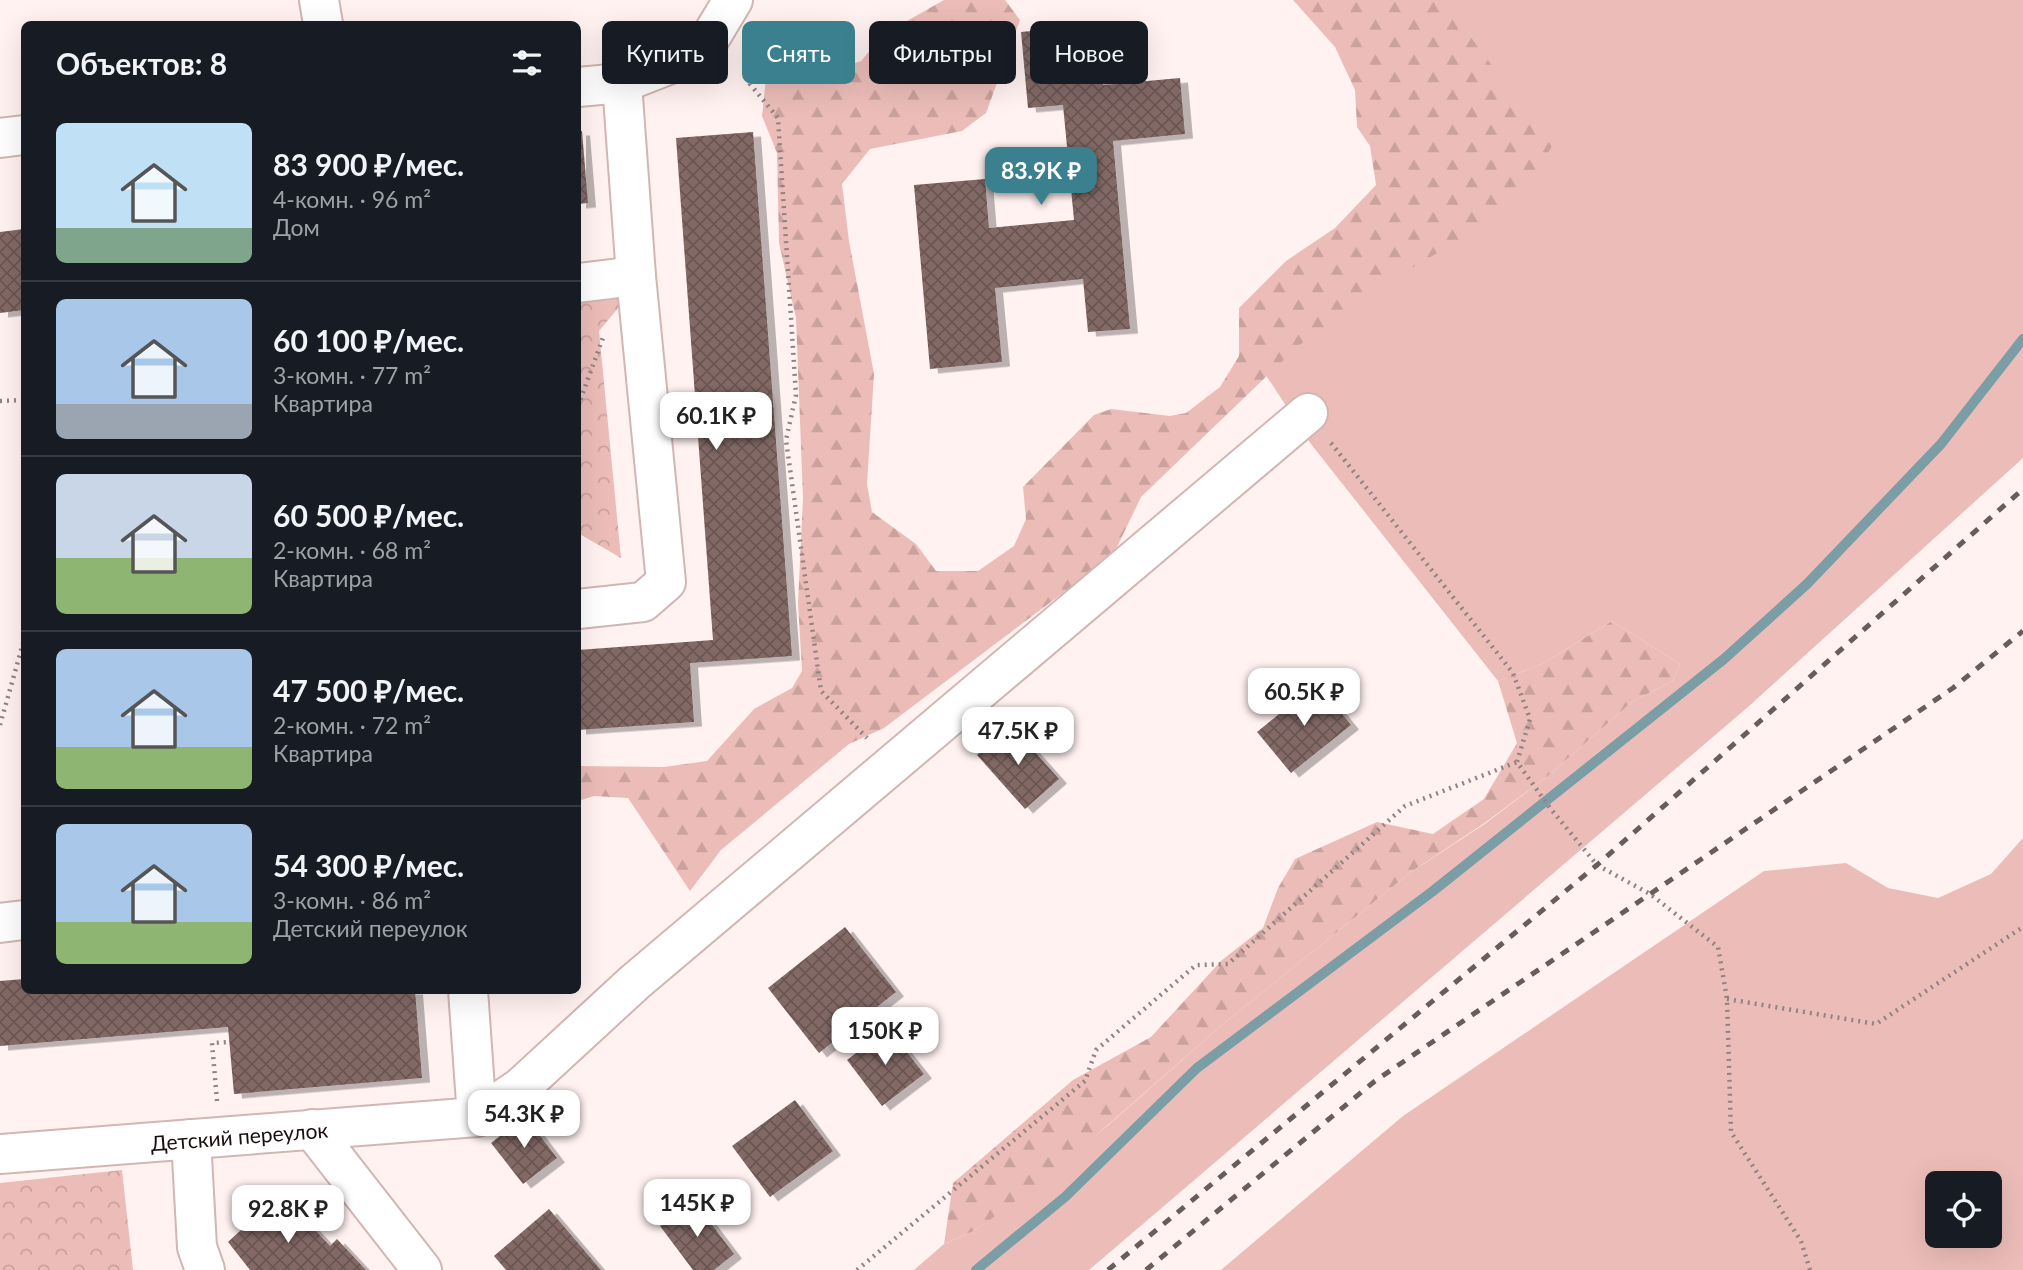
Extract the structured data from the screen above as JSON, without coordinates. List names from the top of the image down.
{
  "streets": {
    "street": ["Детский переулок"]
  },
  "page": {
    "chip": [
      "Купить",
      "Снять",
      "Фильтры",
      "Новое"
    ],
    "heading": "Объектов: 8",
    "list": [
      {
        "name": "83 900 ₽/мес.",
        "note": "4-комн. · 96 m² · Дом"
      },
      {
        "name": "60 100 ₽/мес.",
        "note": "3-комн. · 77 m² · Квартира"
      },
      {
        "name": "60 500 ₽/мес.",
        "note": "2-комн. · 68 m² · Квартира"
      },
      {
        "name": "47 500 ₽/мес.",
        "note": "2-комн. · 72 m² · Квартира"
      },
      {
        "name": "54 300 ₽/мес.",
        "note": "3-комн. · 86 m² · Детский переулок"
      }
    ],
    "price": [
      "83.9K ₽",
      "60.1K ₽",
      "60.5K ₽",
      "47.5K ₽",
      "150K ₽",
      "54.3K ₽",
      "145K ₽",
      "92.8K ₽"
    ]
  }
}
